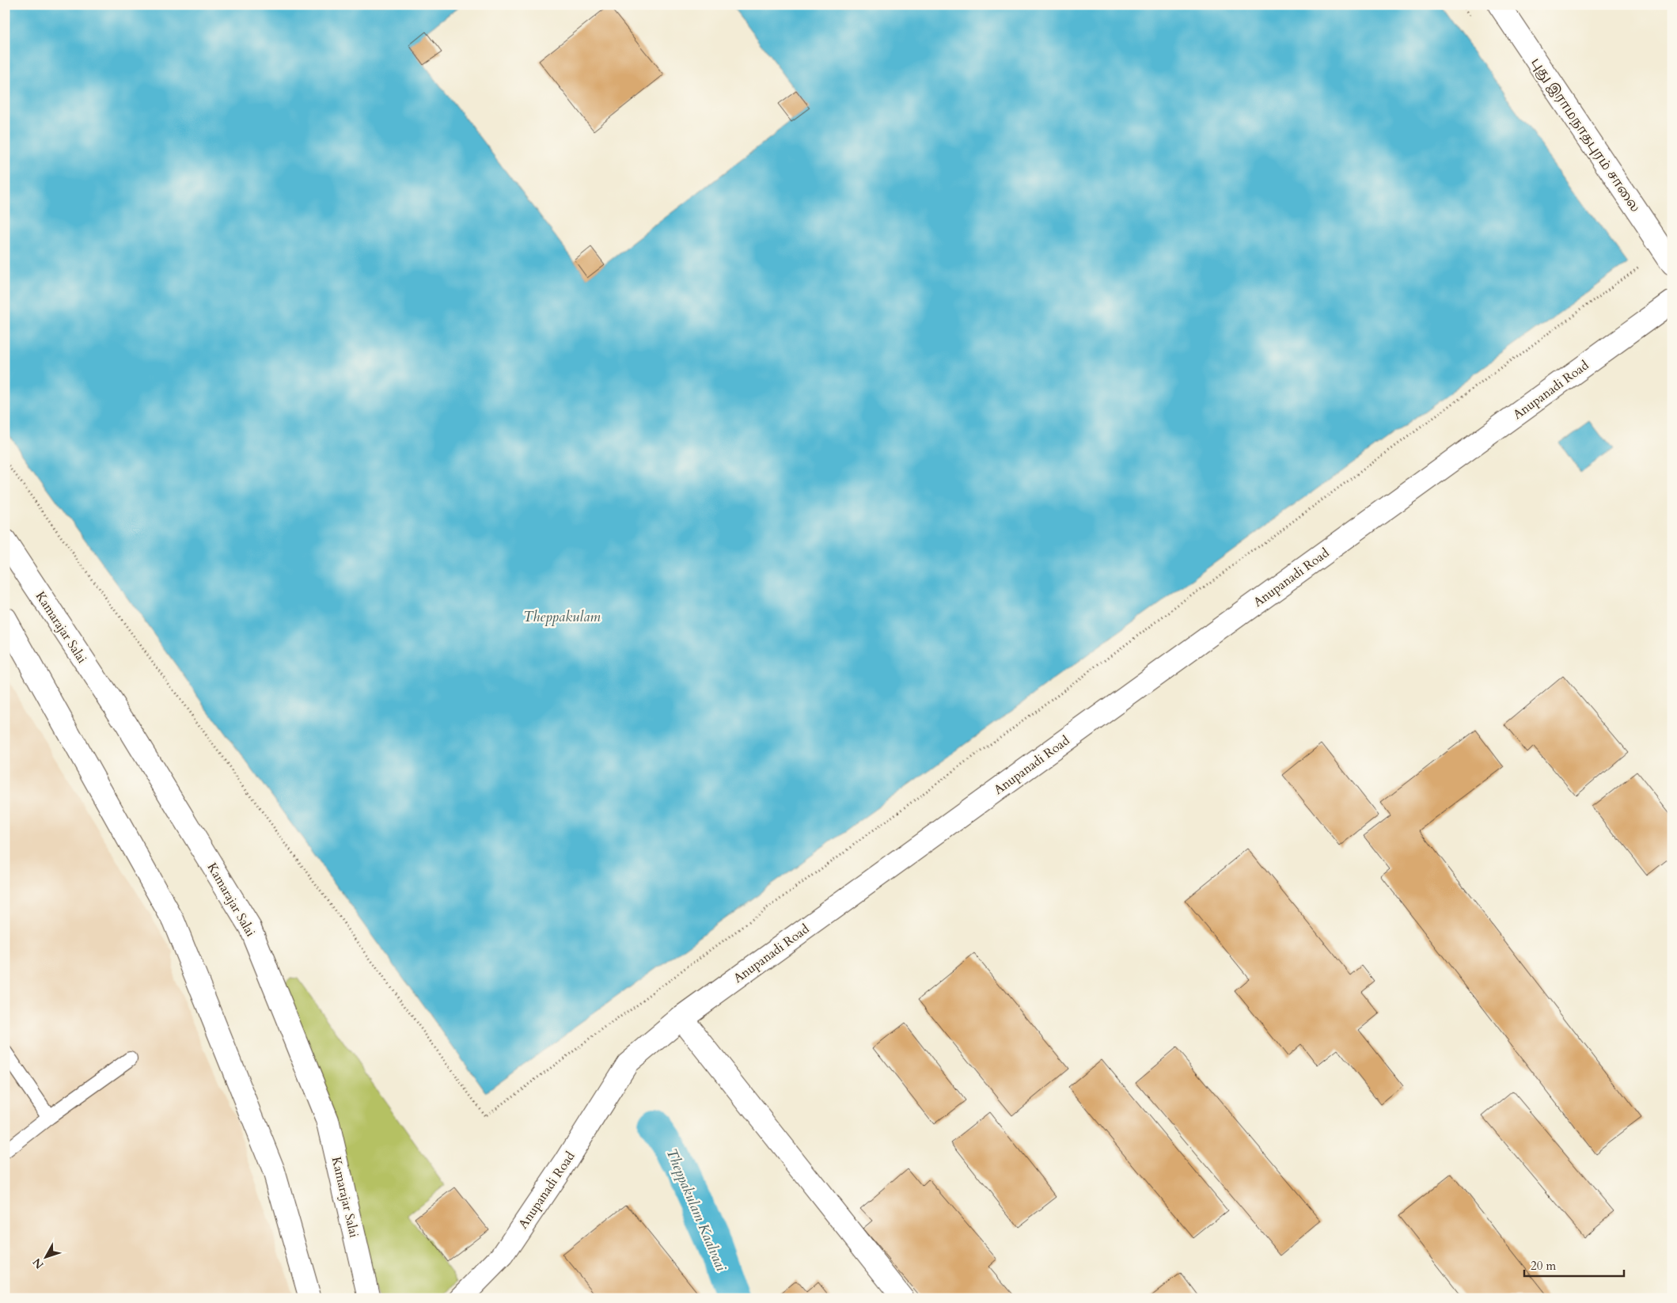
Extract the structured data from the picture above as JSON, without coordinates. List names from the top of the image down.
{
  "streets": {
    "main road": ["புது இராமநாதபுரம் சாலை", "Anupanadi Road", "Kamarajar Salai"]
  },
  "water": ["Theppakulam", "Theppakulam Kaalvaai"],
  "scale_bar": "20 m",
  "north": "bottom left"
}
